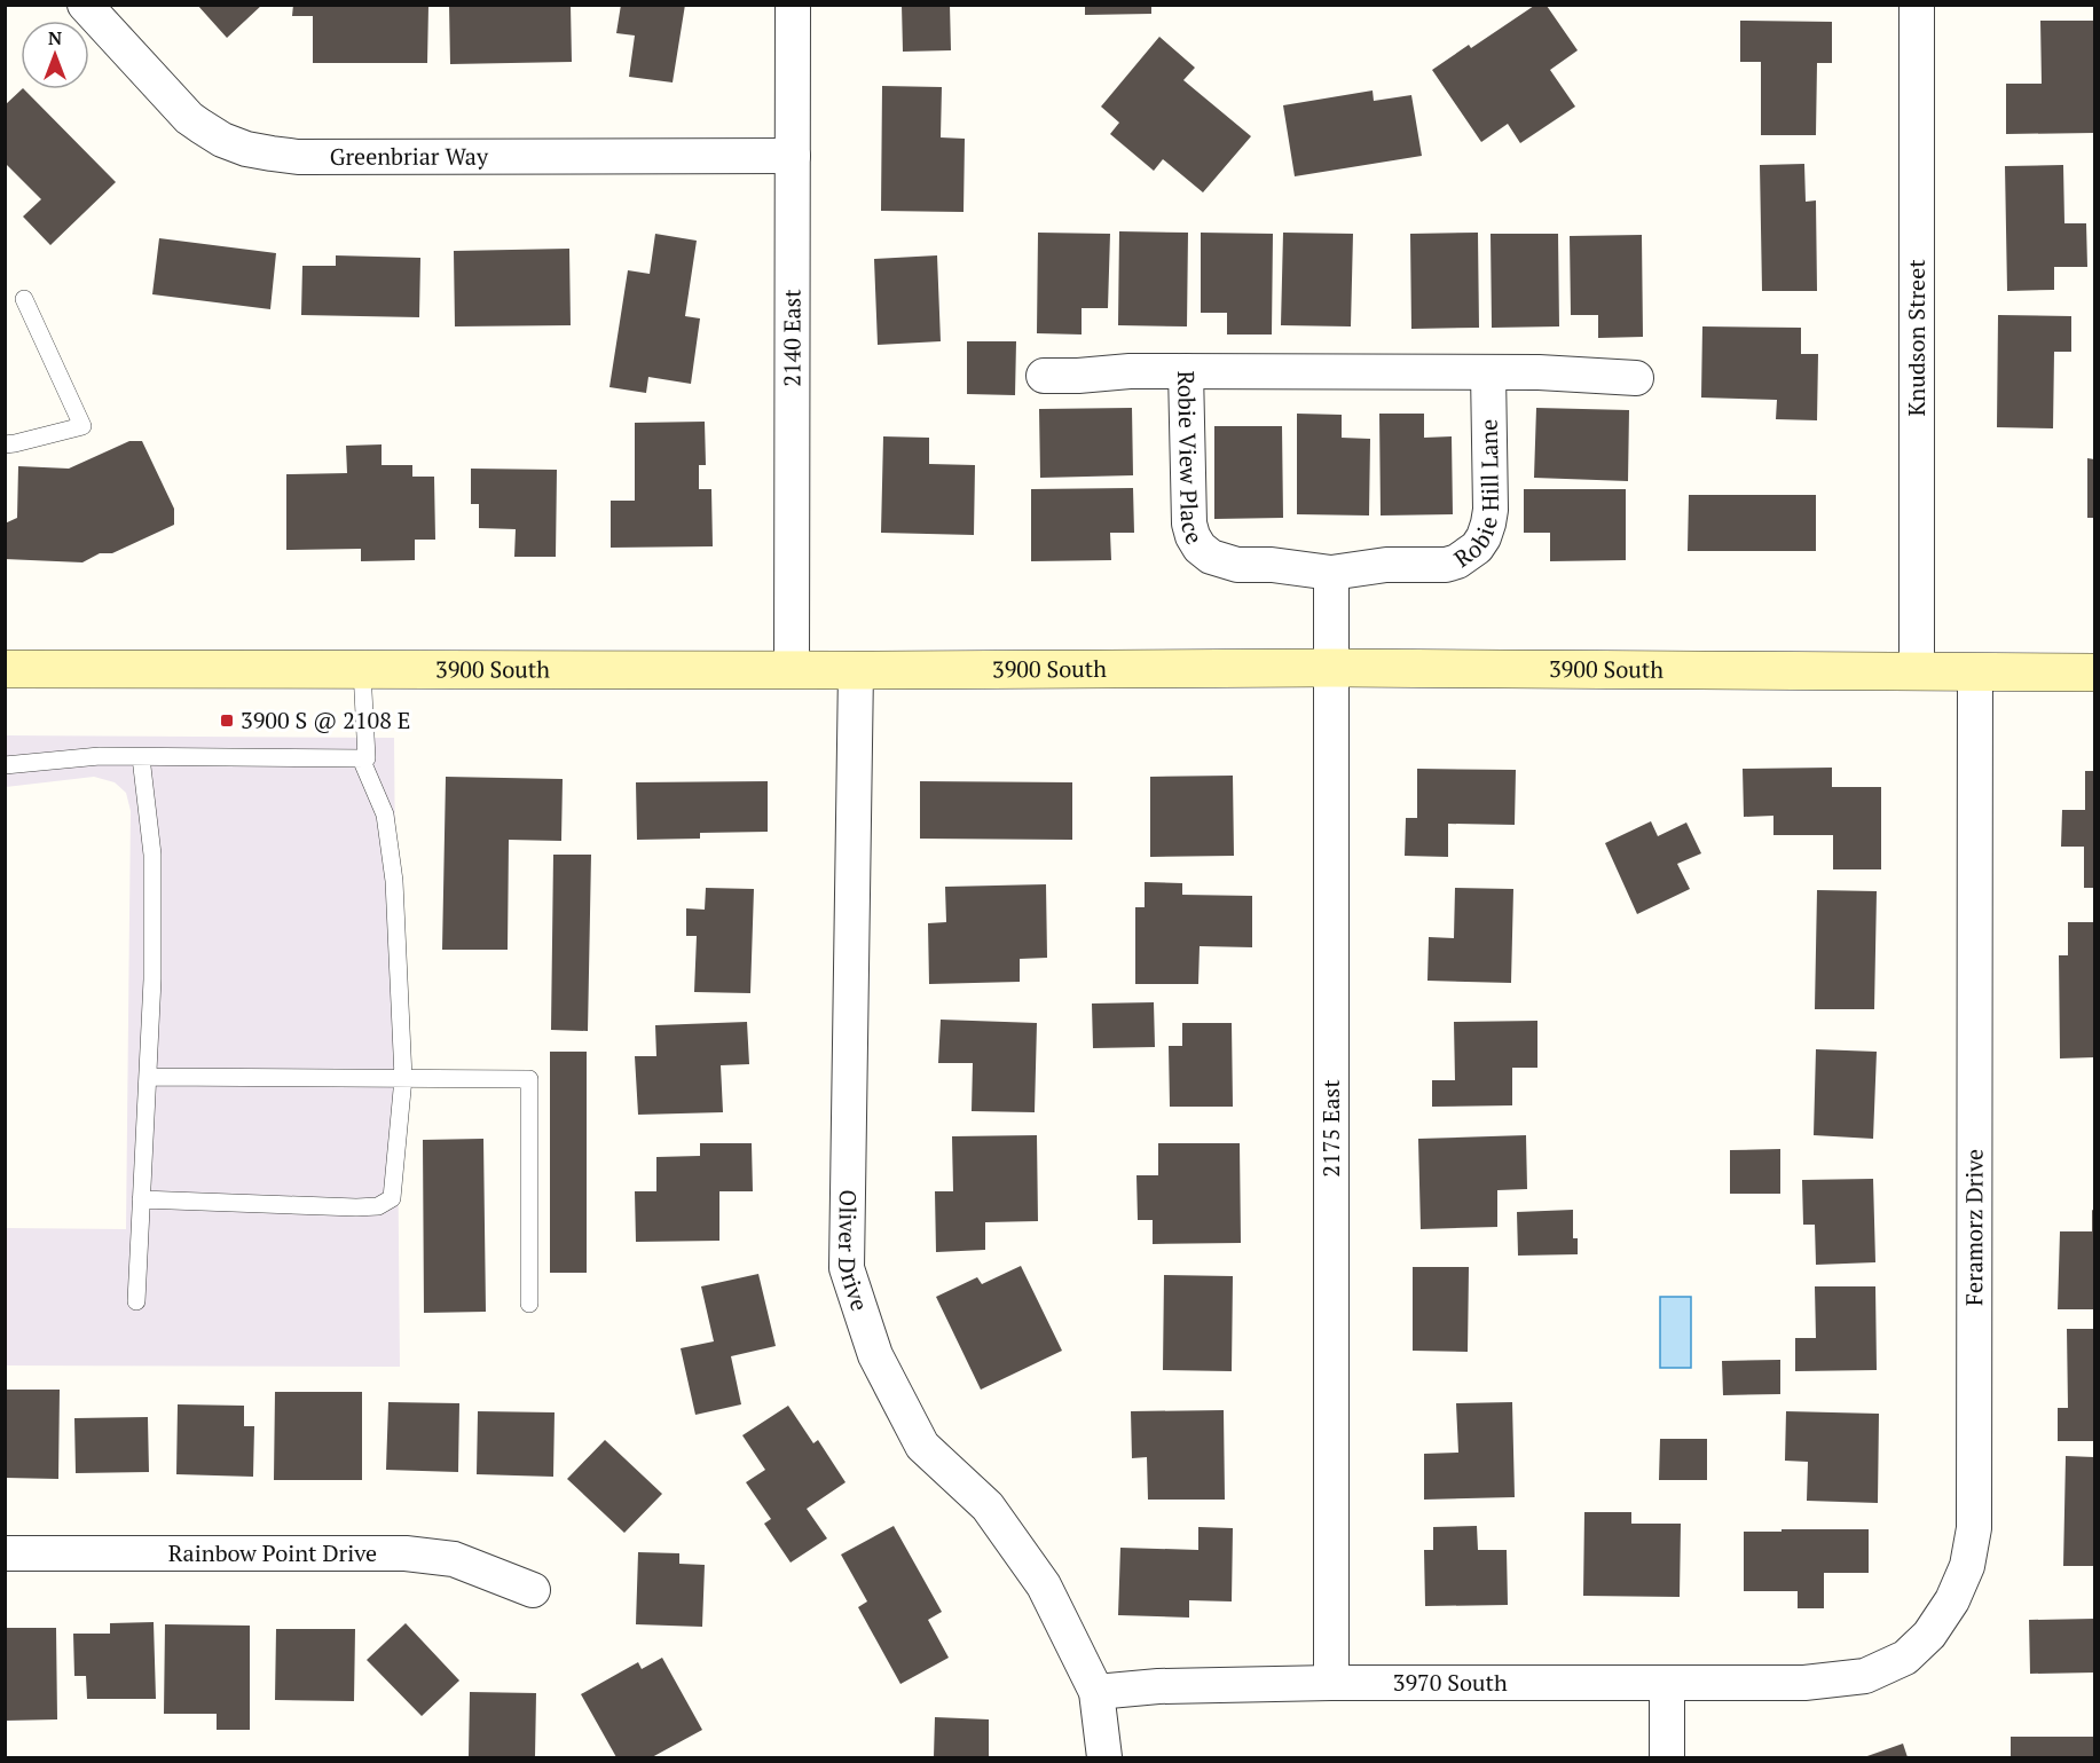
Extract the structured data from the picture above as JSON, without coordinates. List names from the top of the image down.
{
  "streets": {
    "main road": ["3900 South"],
    "street": [
      "Greenbriar Way",
      "2140 East",
      "Knudson Street",
      "Robie View Place",
      "Robie Hill Lane",
      "2175 East",
      "Feramorz Drive",
      "Oliver Drive",
      "Rainbow Point Drive",
      "3970 South"
    ]
  },
  "crossings": [
    ["Greenbriar Way", "2140 East"],
    ["2140 East", "3900 South"],
    ["Knudson Street", "3900 South"],
    ["Robie View Place", "Robie Hill Lane"],
    ["Robie View Place", "2175 East"],
    ["Robie Hill Lane", "2175 East"],
    ["3900 South", "2175 East"],
    ["3900 South", "Feramorz Drive"],
    ["3900 South", "Oliver Drive"],
    ["2175 East", "3970 South"],
    ["Feramorz Drive", "3970 South"],
    ["Oliver Drive", "3970 South"]
  ],
  "places": {
    "transit": ["3900 S @ 2108 E"]
  },
  "north": "top"
}
